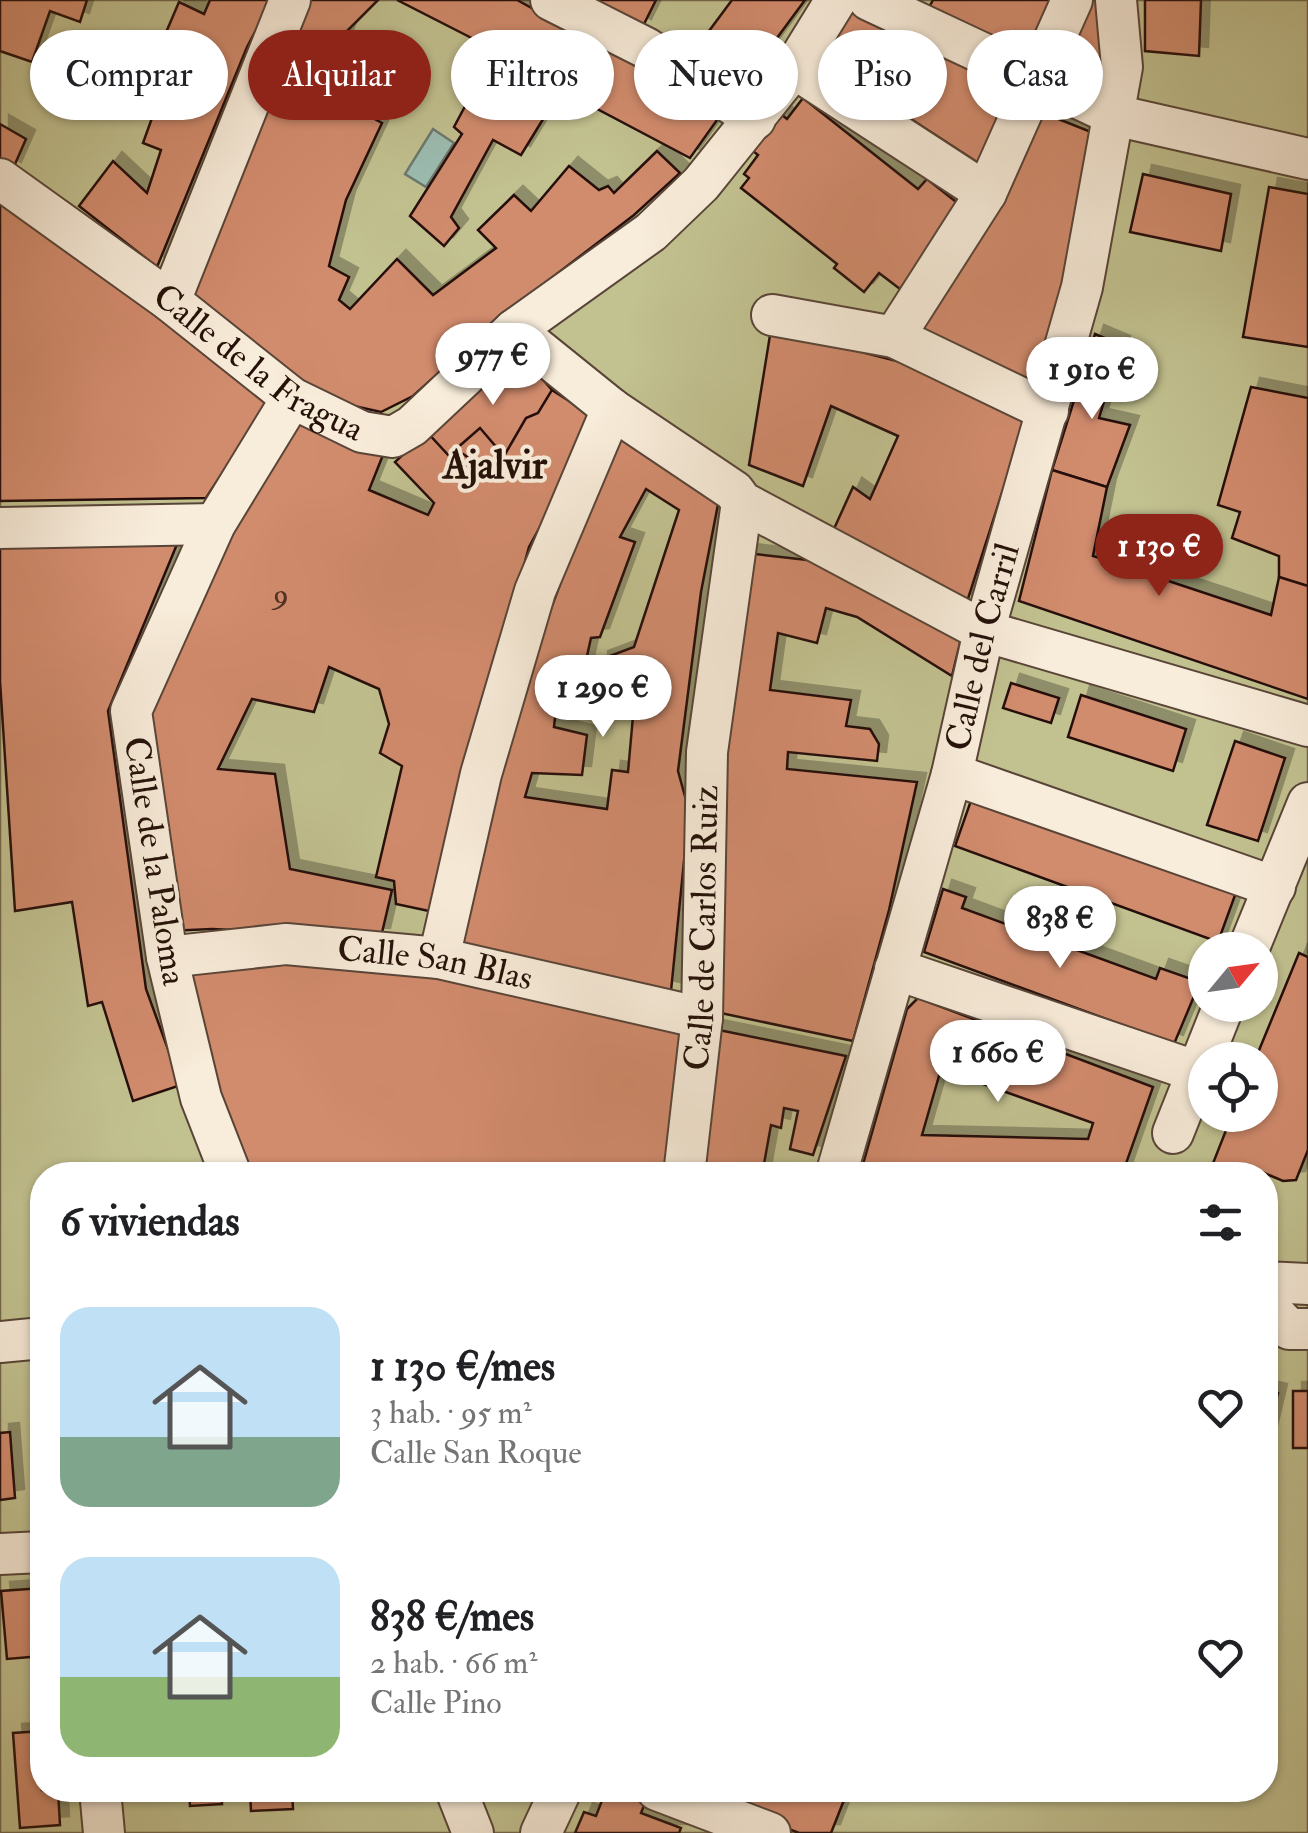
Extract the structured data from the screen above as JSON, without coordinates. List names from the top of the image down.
{
  "streets": {
    "street": [
      "Calle de la Fragua",
      "Calle del Carril",
      "Calle de la Paloma",
      "Calle de Carlos Ruiz",
      "Calle San Blas"
    ]
  },
  "crossings": [
    ["Calle de la Fragua", "Calle de la Paloma"],
    ["Calle de la Paloma", "Calle San Blas"],
    ["Calle de Carlos Ruiz", "Calle San Blas"]
  ],
  "districts": ["Ajalvir"],
  "house_numbers": ["9"],
  "north": "top right",
  "page": {
    "chip": [
      "Comprar",
      "Alquilar",
      "Filtros",
      "Nuevo",
      "Piso",
      "Casa"
    ],
    "price": [
      "977 €",
      "1 910 €",
      "1 130 €",
      "1 290 €",
      "838 €",
      "1 660 €"
    ],
    "heading": "6 viviendas",
    "list": [
      {
        "name": "1 130 €/mes",
        "note": "3 hab. · 95 m² · Calle San Roque"
      },
      {
        "name": "838 €/mes",
        "note": "2 hab. · 66 m² · Calle Pino"
      }
    ]
  }
}
